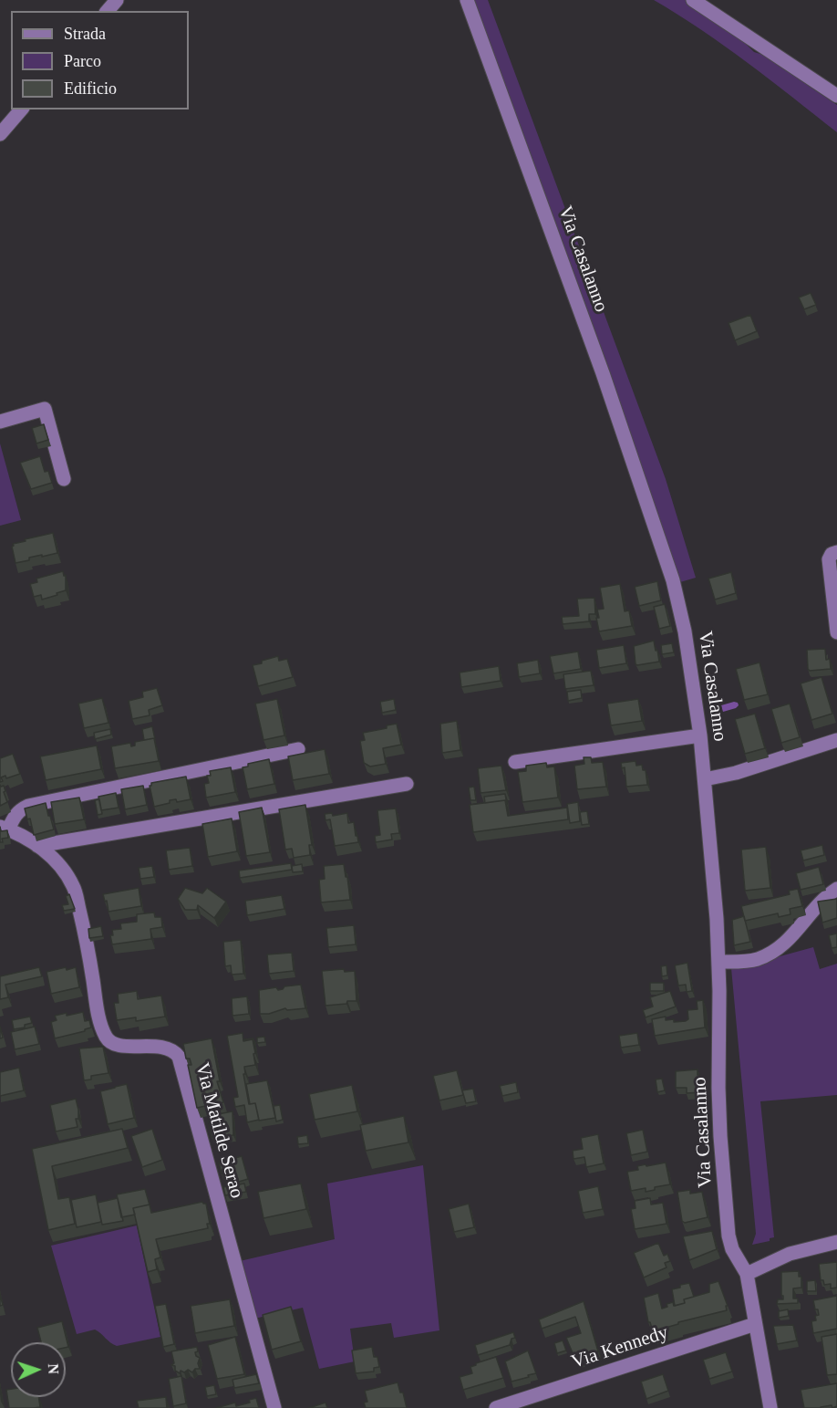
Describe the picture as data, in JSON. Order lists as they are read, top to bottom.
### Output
{
  "streets": {
    "street": ["Via Casalanno", "Via Matilde Serao", "Via Kennedy"]
  },
  "crossings": [
    ["Via Casalanno", "Via Kennedy"]
  ],
  "legend": ["Strada", "Parco", "Edificio"],
  "north": "right"
}
